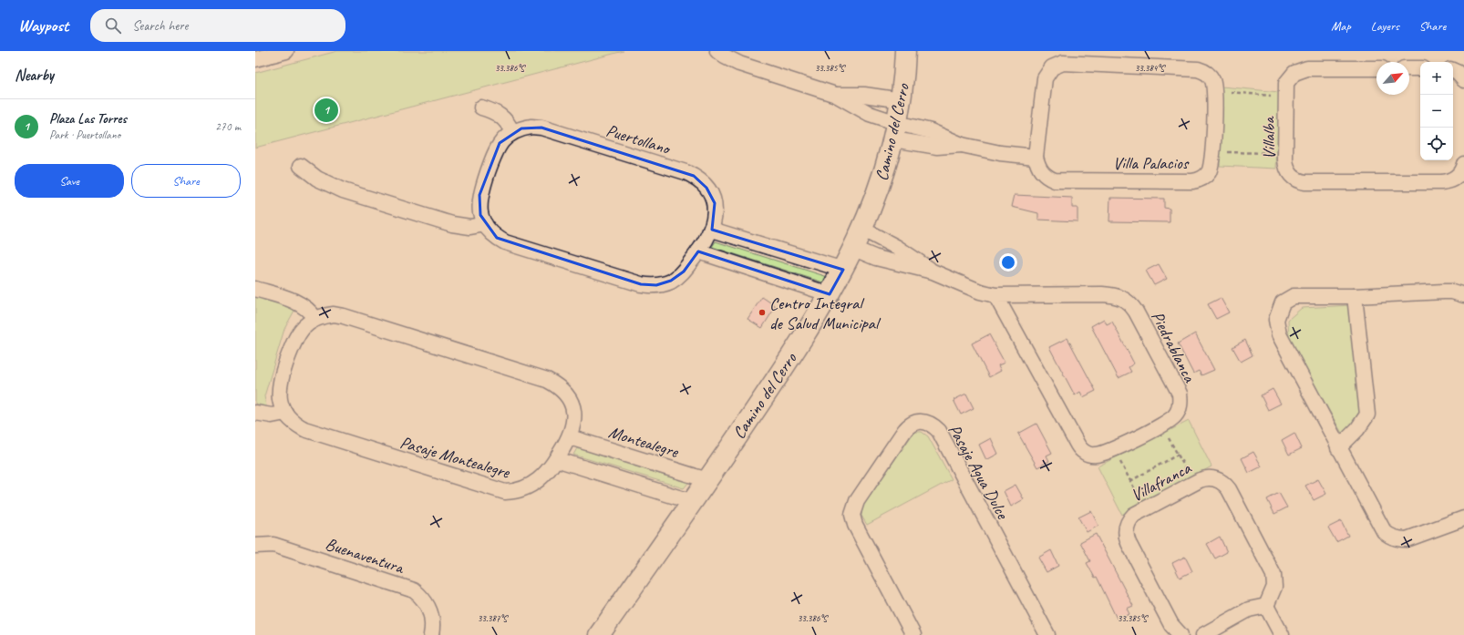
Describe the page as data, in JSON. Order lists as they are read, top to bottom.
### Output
{
  "streets": {
    "street": [
      "Camino del Cerro",
      "Puertollano",
      "Villalba",
      "Villa Palacios",
      "Piedrablanca",
      "Montealegre",
      "Pasaje Montealegre",
      "Pasaje Agua Dulce",
      "Villafranca",
      "Buenaventura"
    ]
  },
  "crossings": [
    ["Camino del Cerro", "Piedrablanca"],
    ["Camino del Cerro", "Montealegre"],
    ["Montealegre", "Pasaje Montealegre"]
  ],
  "places": ["Centro Integral de Salud Municipal"],
  "north": "top right",
  "page": {
    "header": "Waypost",
    "search": "Search here",
    "nav": ["Map", "Layers", "Share"],
    "heading": "Nearby",
    "map_buttons": ["+", "−"],
    "pins": "1",
    "list": [
      {
        "mark": "1",
        "name": "Plaza Las Torres",
        "note": "Park · Puertollano",
        "value": "270 m"
      }
    ],
    "buttons": ["Save", "Share"]
  },
  "coordinates": [
    "33.386°S",
    "33.385°S",
    "33.384°S",
    "33.387°S"
  ]
}
